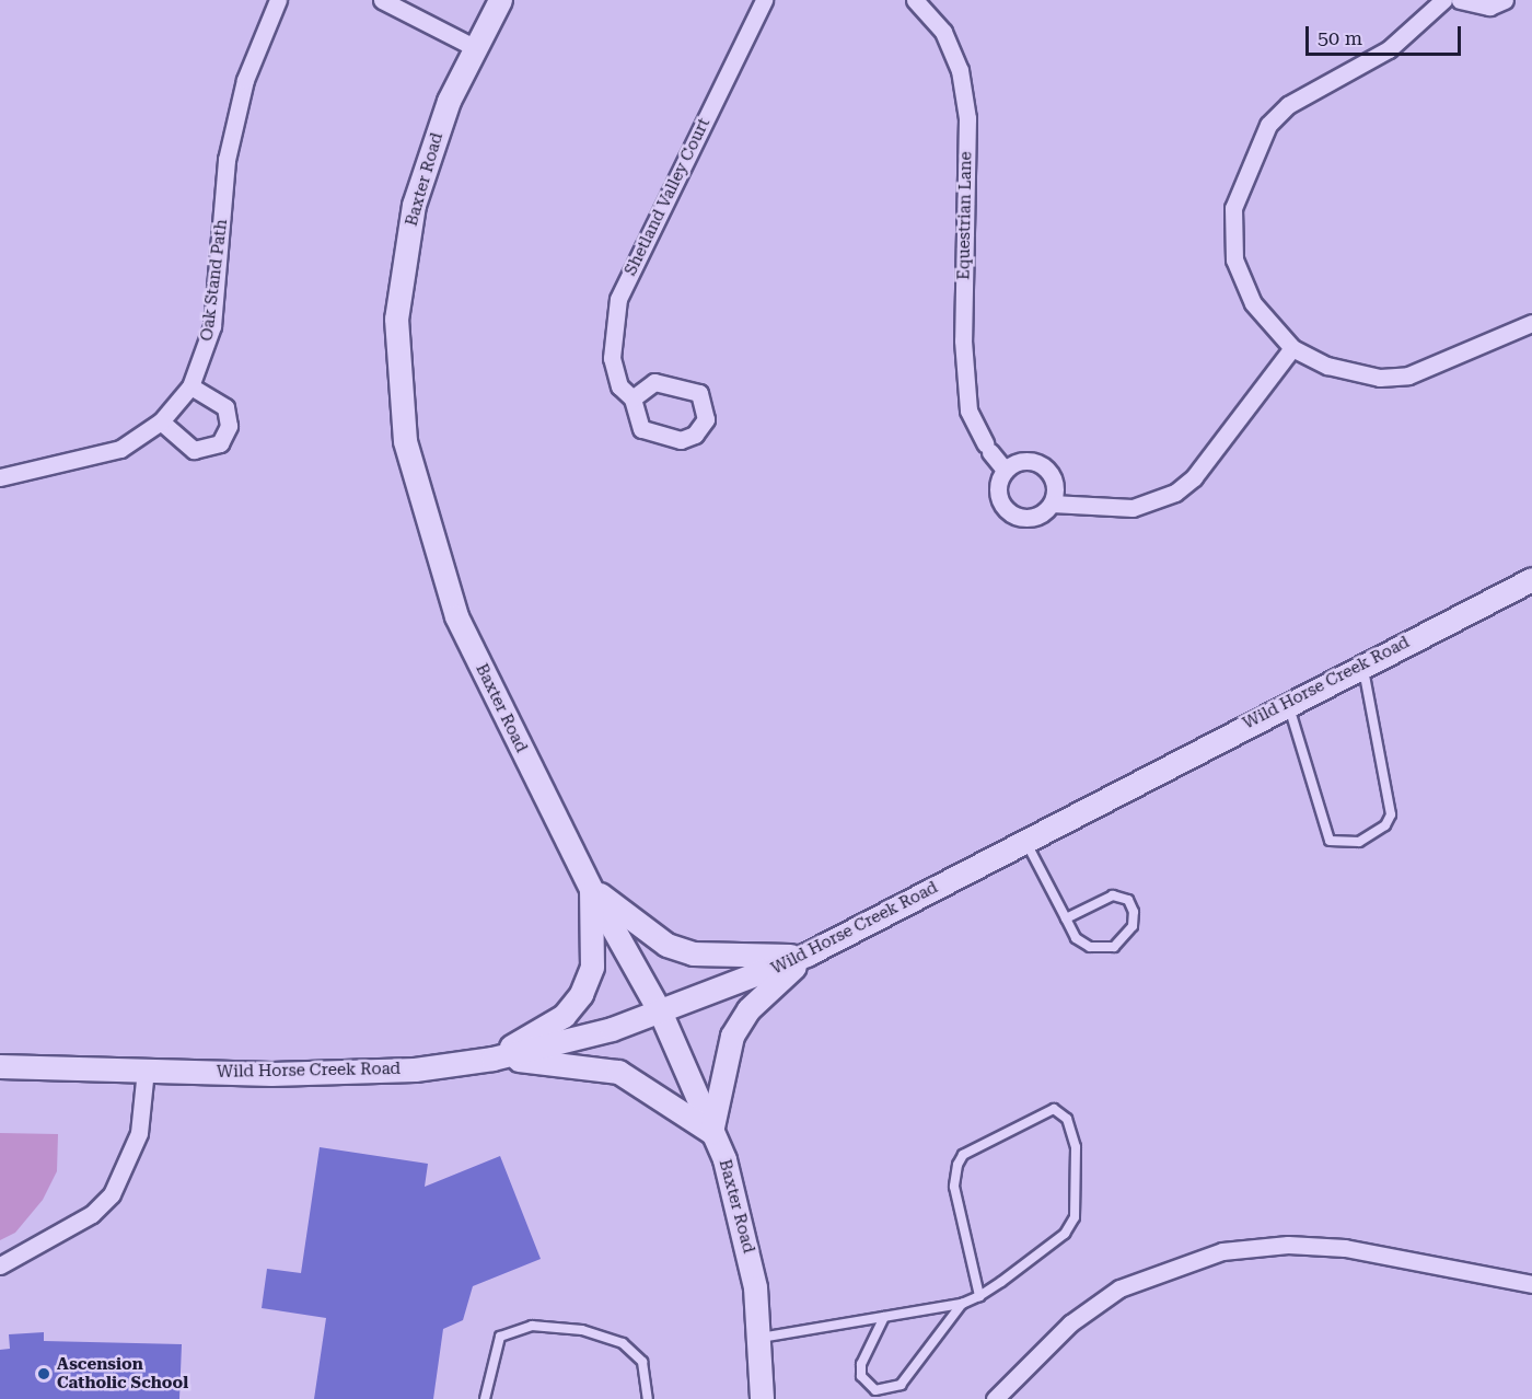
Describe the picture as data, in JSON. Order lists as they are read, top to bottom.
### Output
{
  "streets": {
    "main road": ["Baxter Road", "Wild Horse Creek Road"],
    "street": ["Shetland Valley Court", "Equestrian Lane", "Oak Stand Path"]
  },
  "crossings": [
    ["Baxter Road", "Wild Horse Creek Road"]
  ],
  "places": ["Ascension Catholic School"],
  "scale_bar": "50 m"
}
